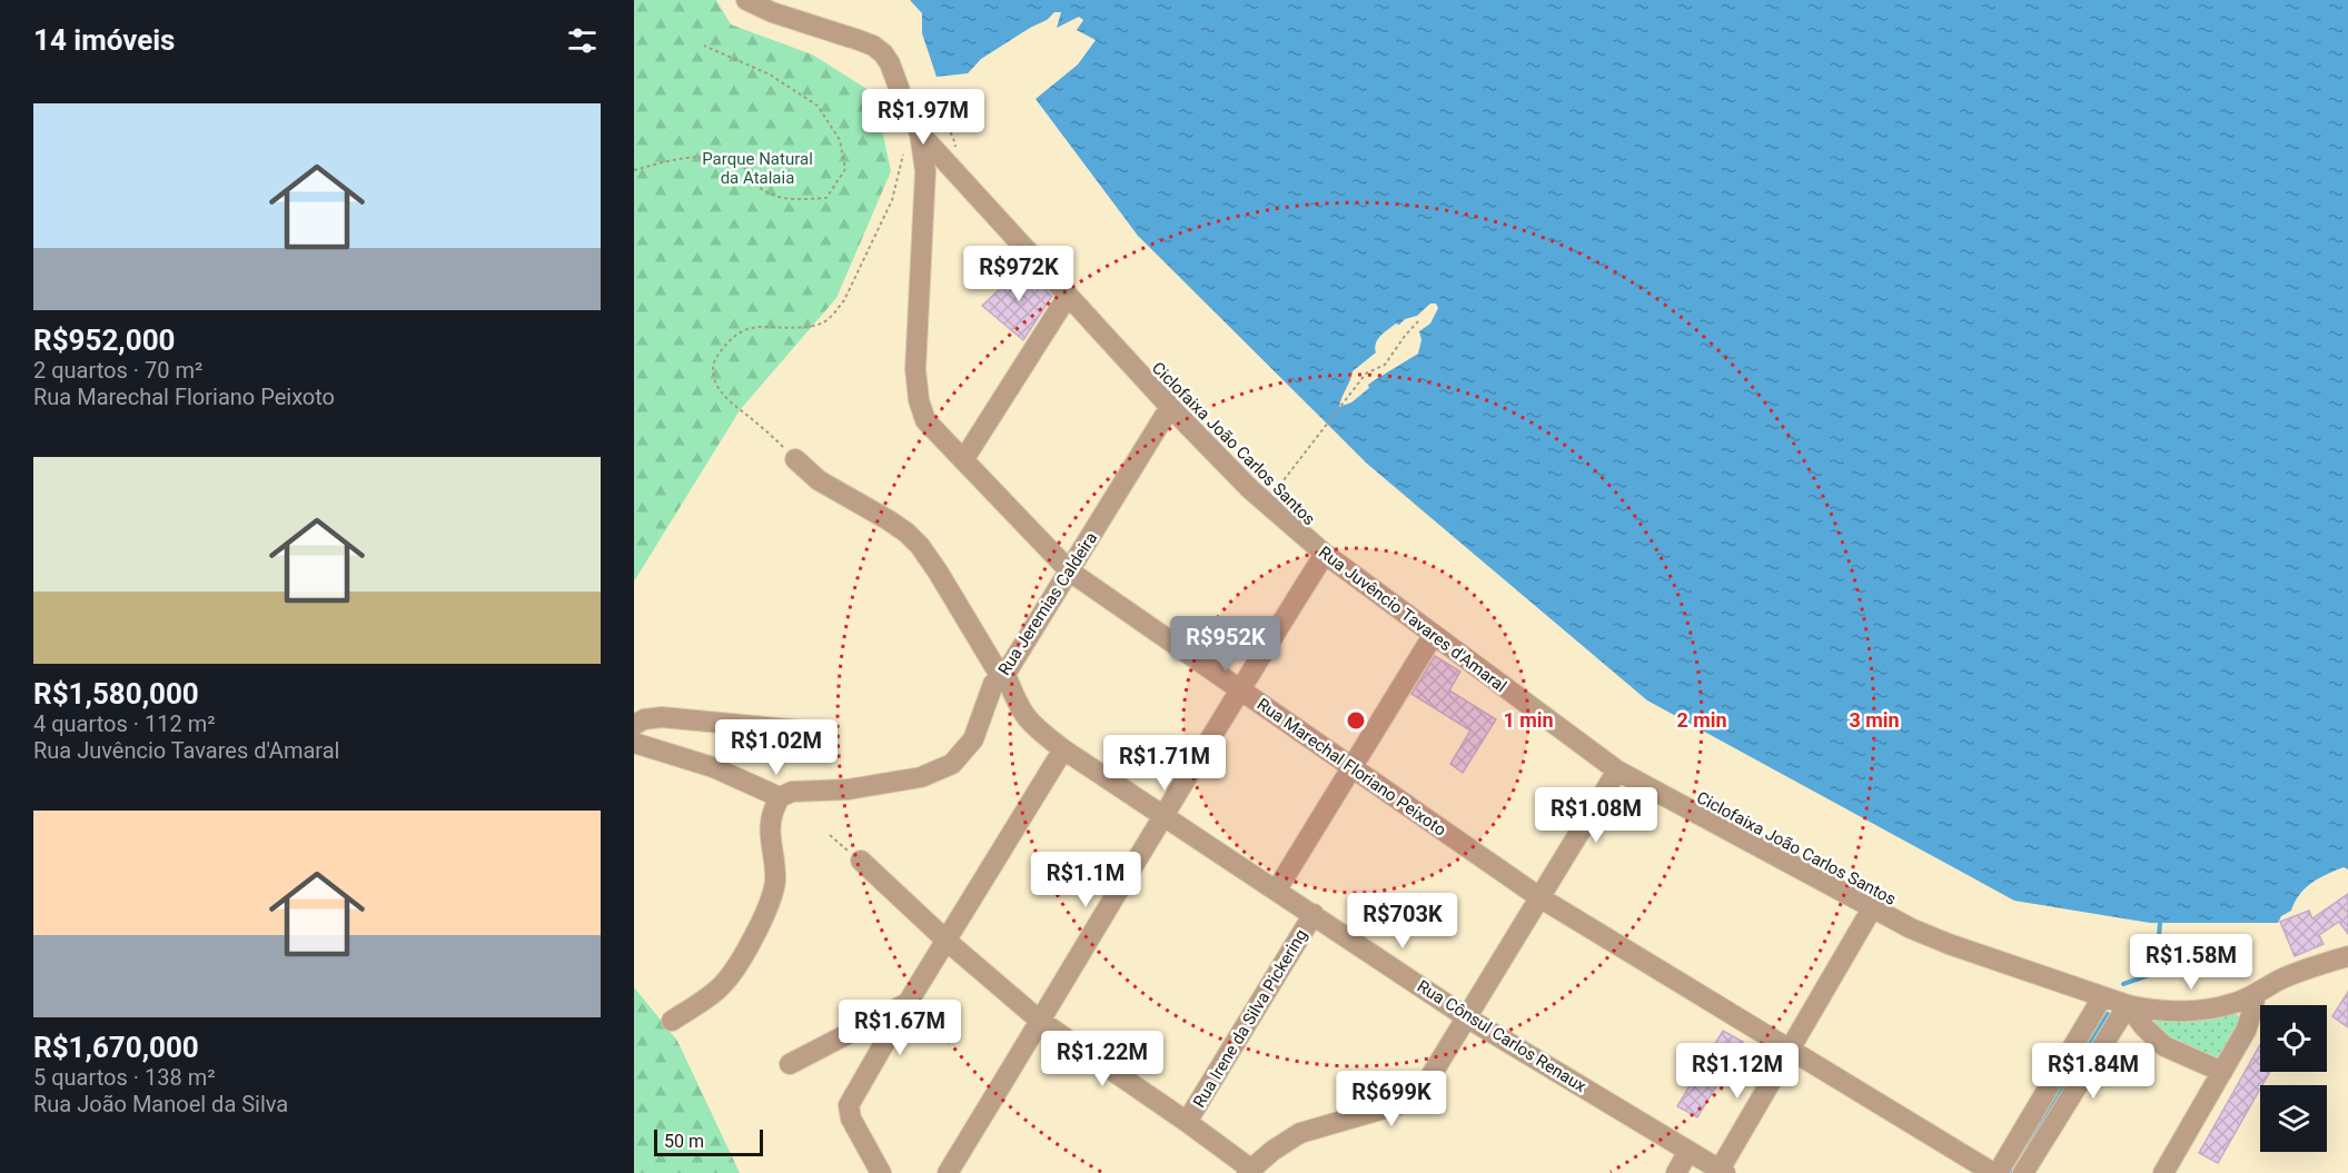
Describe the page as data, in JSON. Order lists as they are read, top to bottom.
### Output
{
  "streets": {
    "street": [
      "Rua Jeremias Caldeira",
      "Rua Juvêncio Tavares d'Amaral",
      "Rua Marechal Floriano Peixoto",
      "Rua Irene da Silva Pickering",
      "Rua Cônsul Carlos Renaux"
    ]
  },
  "crossings": [
    ["Rua Jeremias Caldeira", "Rua Juvêncio Tavares d'Amaral"],
    ["Rua Jeremias Caldeira", "Rua Marechal Floriano Peixoto"],
    ["Rua Jeremias Caldeira", "Rua Cônsul Carlos Renaux"],
    ["Rua Juvêncio Tavares d'Amaral", "Rua Marechal Floriano Peixoto"],
    ["Rua Irene da Silva Pickering", "Rua Cônsul Carlos Renaux"]
  ],
  "parks": ["Parque Natural da Atalaia"],
  "scale_bar": "50 m",
  "page": {
    "heading": "14 imóveis",
    "list": [
      {
        "name": "R$952,000",
        "note": "2 quartos · 70 m² · Rua Marechal Floriano Peixoto"
      },
      {
        "name": "R$1,580,000",
        "note": "4 quartos · 112 m² · Rua Juvêncio Tavares d'Amaral"
      },
      {
        "name": "R$1,670,000",
        "note": "5 quartos · 138 m² · Rua João Manoel da Silva"
      }
    ],
    "price": [
      "R$1.97M",
      "R$972K",
      "R$952K",
      "R$1.02M",
      "R$1.71M",
      "R$1.08M",
      "R$1.1M",
      "R$703K",
      "R$1.58M",
      "R$1.67M",
      "R$1.22M",
      "R$1.12M",
      "R$1.84M",
      "R$699K"
    ],
    "scale": "50 m"
  },
  "rings": ["1 min", "2 min", "3 min"]
}
